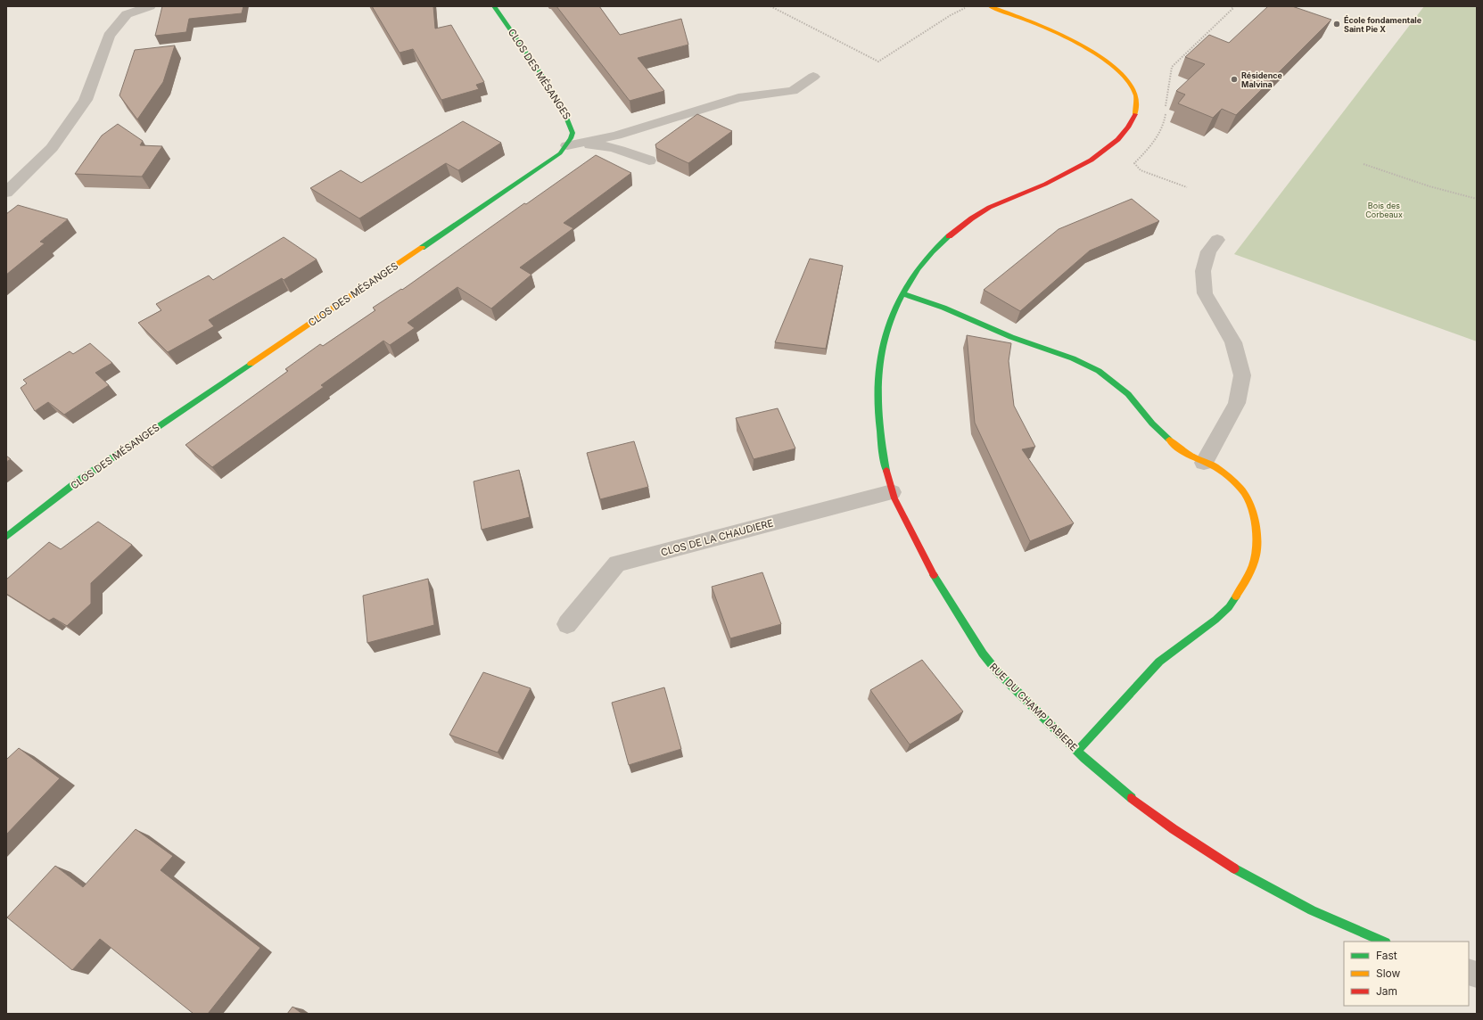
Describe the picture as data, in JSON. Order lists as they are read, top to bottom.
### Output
{
  "streets": {
    "street": ["CLOS DES MÉSANGES", "CLOS DE LA CHAUDIERE", "RUE DU CHAMP DABIERE"]
  },
  "crossings": [
    ["CLOS DE LA CHAUDIERE", "RUE DU CHAMP DABIERE"]
  ],
  "parks": ["Bois des Corbeaux"],
  "places": ["École fondamentale Saint Pie X", "Résidence Malvina"],
  "legend": ["Fast", "Slow", "Jam"]
}
